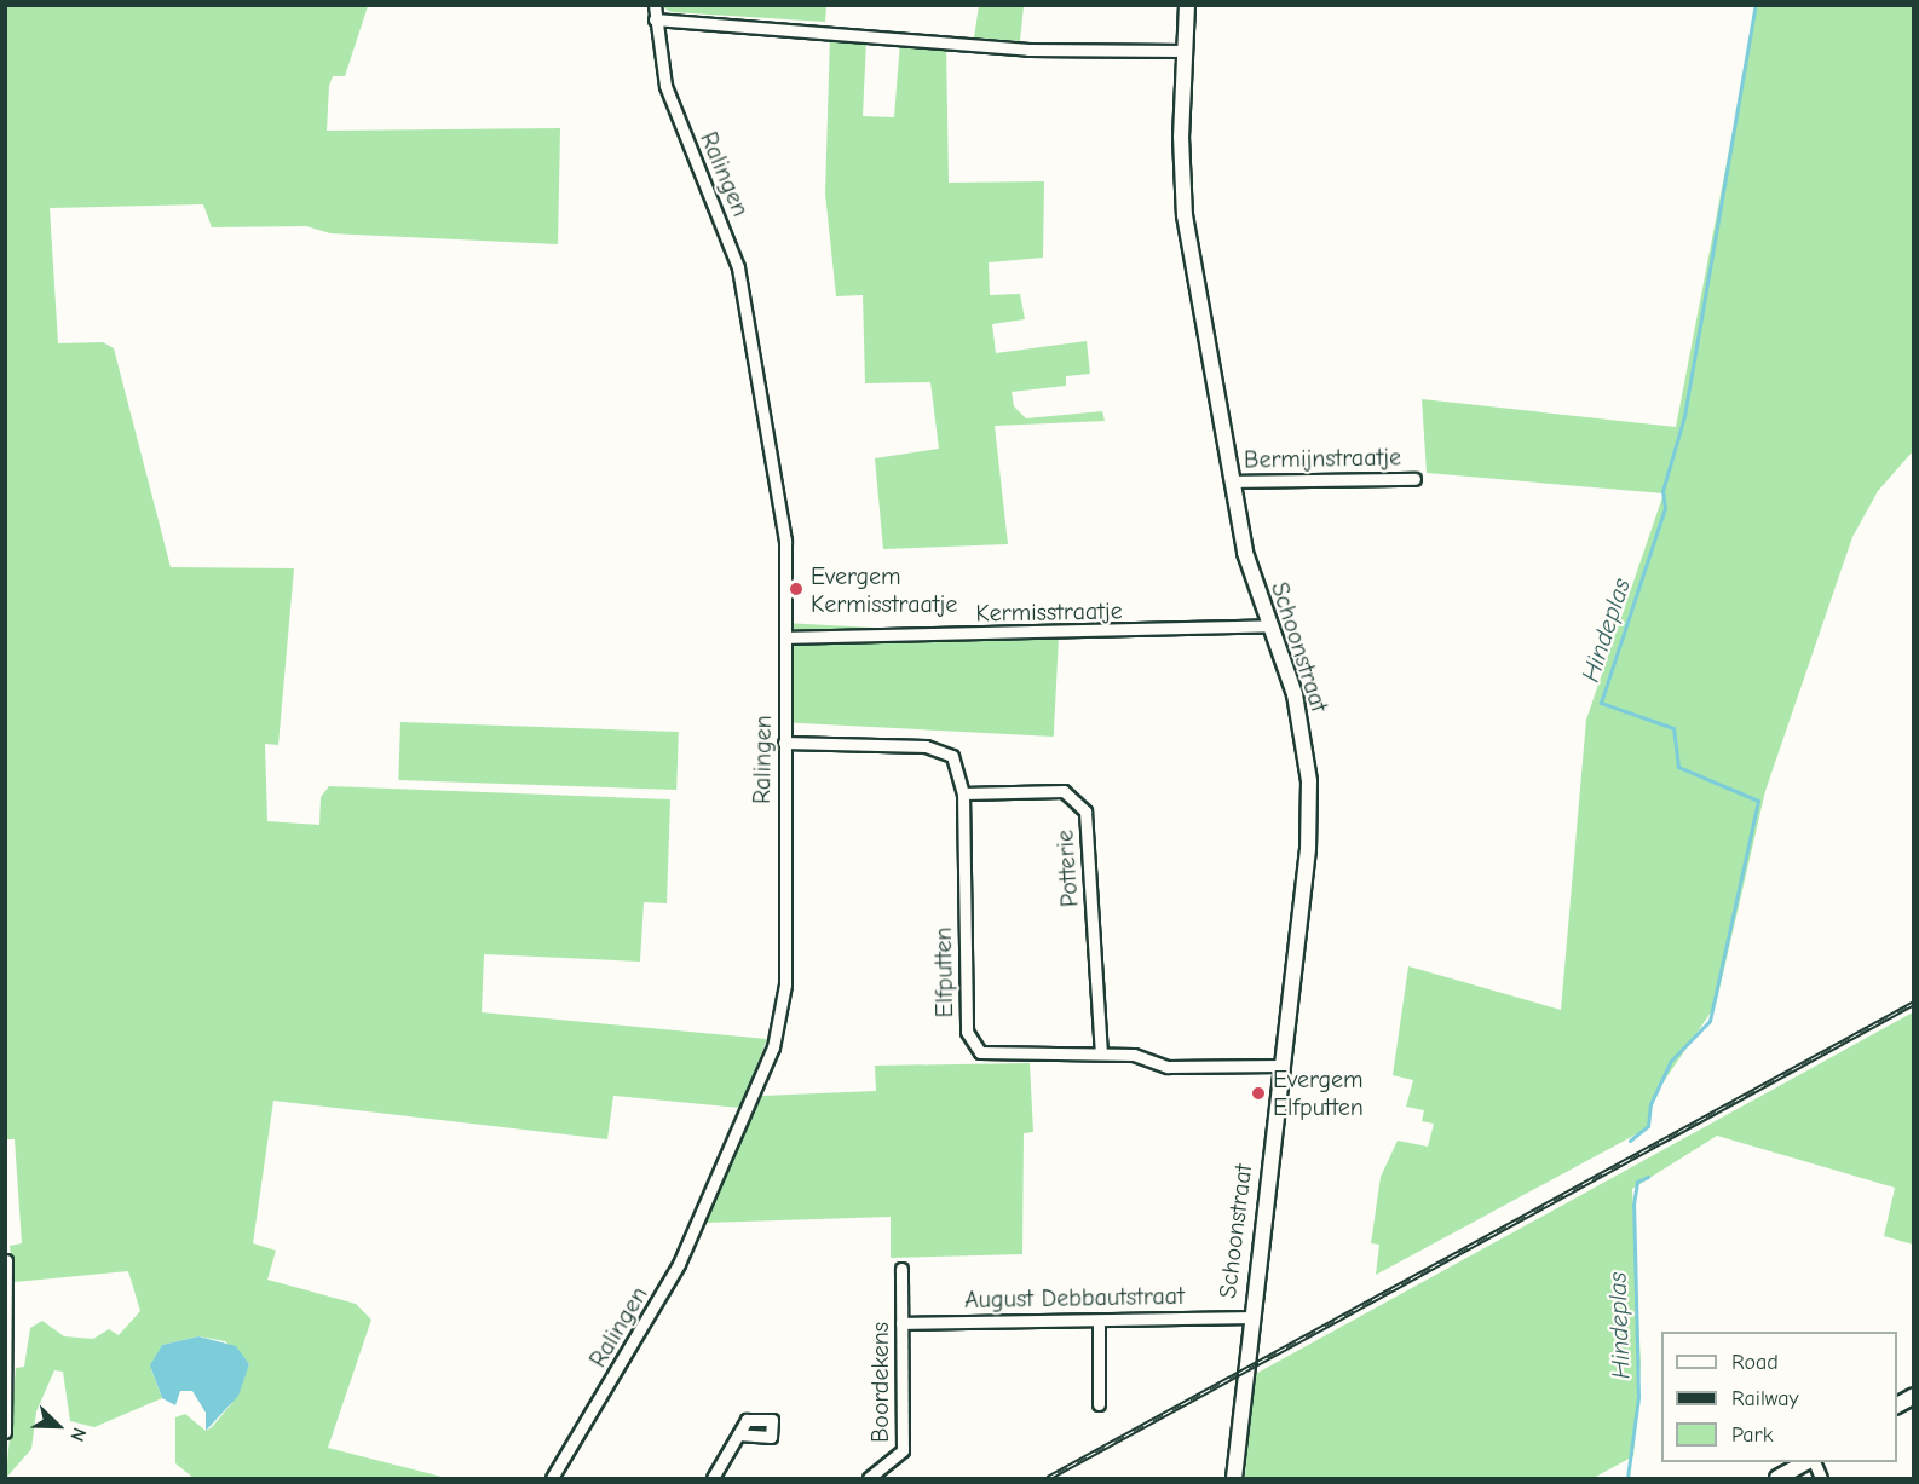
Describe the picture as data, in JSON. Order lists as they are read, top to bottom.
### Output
{
  "streets": {
    "street": [
      "Ralingen",
      "Bermijnstraatje",
      "Kermisstraatje",
      "Schoonstraat",
      "Potterie",
      "Elfputten",
      "August Debbautstraat",
      "Boordekens"
    ]
  },
  "crossings": [
    ["Ralingen", "Kermisstraatje"],
    ["Ralingen", "Elfputten"],
    ["Bermijnstraatje", "Schoonstraat"],
    ["Kermisstraatje", "Schoonstraat"],
    ["Schoonstraat", "Elfputten"],
    ["Schoonstraat", "August Debbautstraat"],
    ["Potterie", "Elfputten"],
    ["August Debbautstraat", "Boordekens"]
  ],
  "water": ["Hindeplas"],
  "places": ["Evergem Kermisstraatje", "Evergem Elfputten"],
  "legend": ["Road", "Railway", "Park"],
  "north": "bottom right"
}
